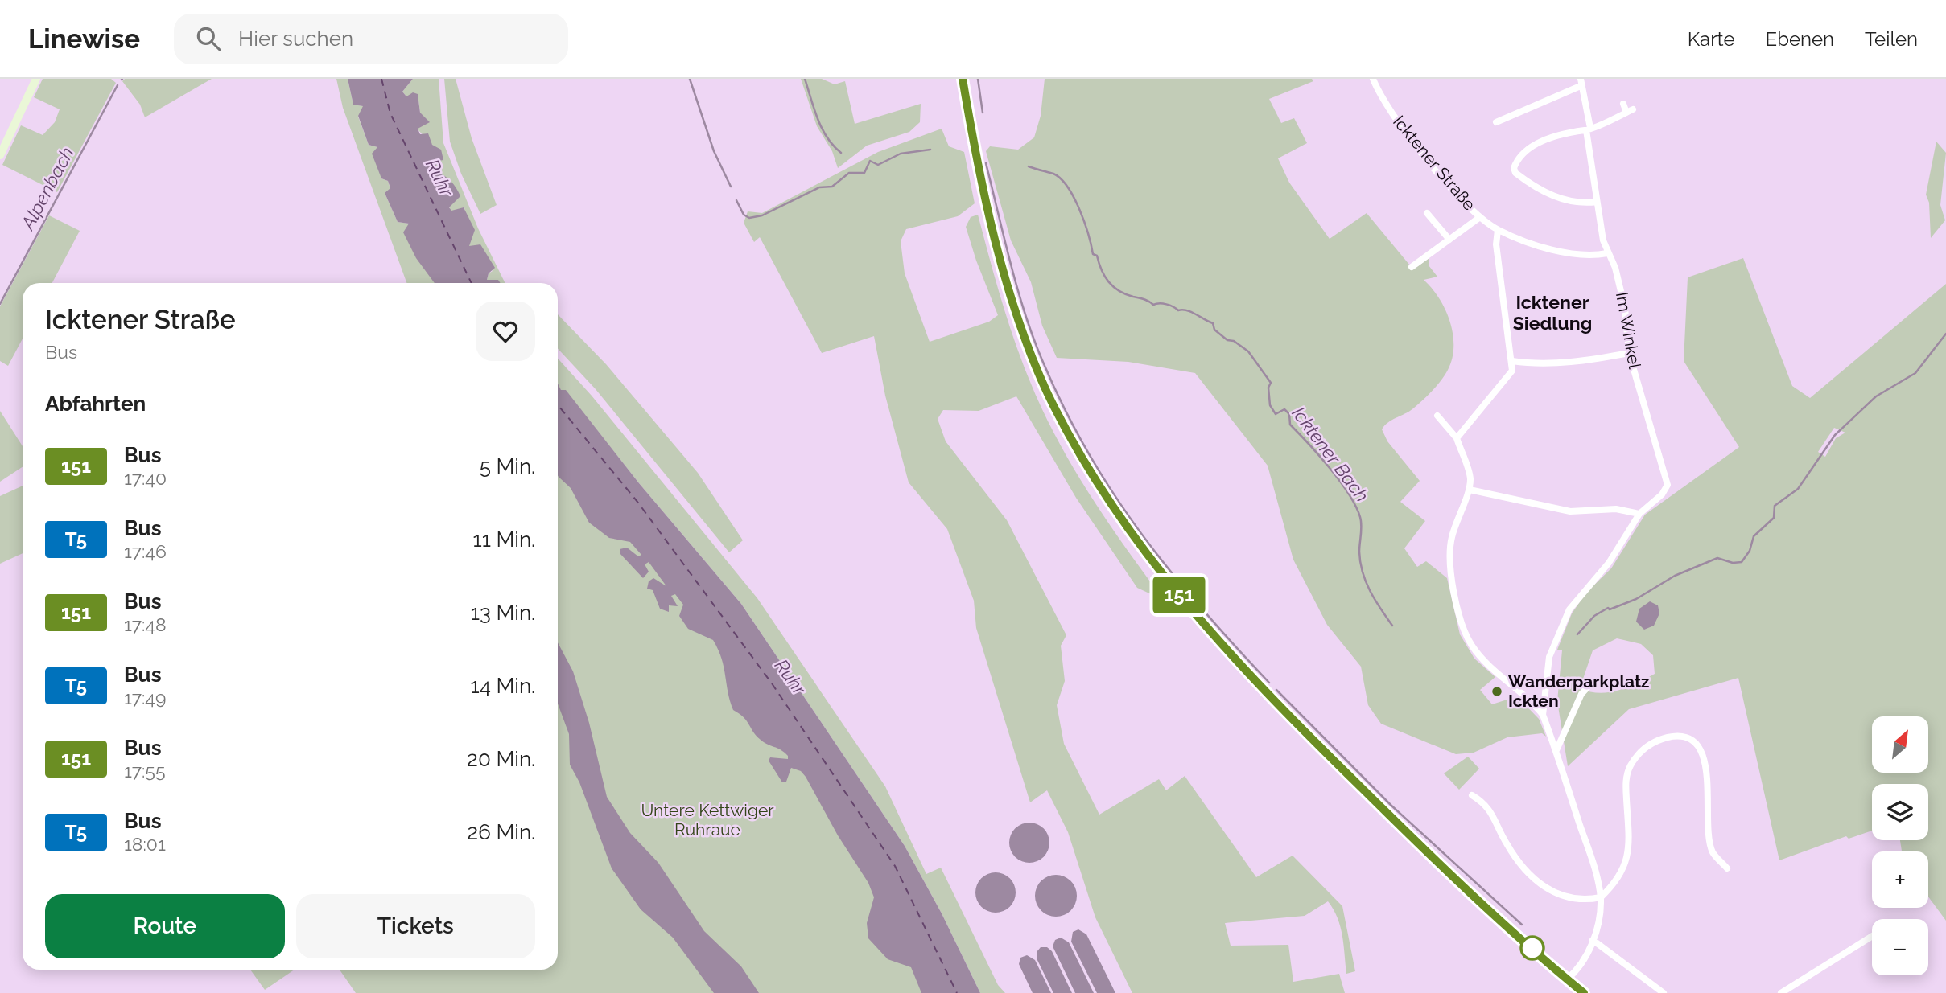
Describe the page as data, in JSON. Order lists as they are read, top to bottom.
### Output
{
  "streets": {
    "street": ["Icktener Straße", "Im Winkel"]
  },
  "crossings": [
    ["Icktener Straße", "Im Winkel"]
  ],
  "districts": ["Icktener Siedlung"],
  "water": ["Ruhr", "Alpenbach", "Icktener Bach"],
  "parks": ["Untere Kettwiger Ruhraue"],
  "places": ["Wanderparkplatz Ickten"],
  "lines": ["bus line 151"],
  "north": "top right",
  "page": {
    "header": "Linewise",
    "search": "Hier suchen",
    "nav": ["Karte", "Ebenen", "Teilen"],
    "on_map": "151",
    "heading": [
      ["Icktener Straße", "Bus"],
      "Abfahrten"
    ],
    "list": [
      {
        "mark": "151",
        "name": "Bus",
        "note": "17:40",
        "value": "5 Min."
      },
      {
        "mark": "T5",
        "name": "Bus",
        "note": "17:46",
        "value": "11 Min."
      },
      {
        "mark": "151",
        "name": "Bus",
        "note": "17:48",
        "value": "13 Min."
      },
      {
        "mark": "T5",
        "name": "Bus",
        "note": "17:49",
        "value": "14 Min."
      },
      {
        "mark": "151",
        "name": "Bus",
        "note": "17:55",
        "value": "20 Min."
      },
      {
        "mark": "T5",
        "name": "Bus",
        "note": "18:01",
        "value": "26 Min."
      }
    ],
    "map_buttons": ["+", "−"],
    "buttons": ["Route", "Tickets"]
  }
}
